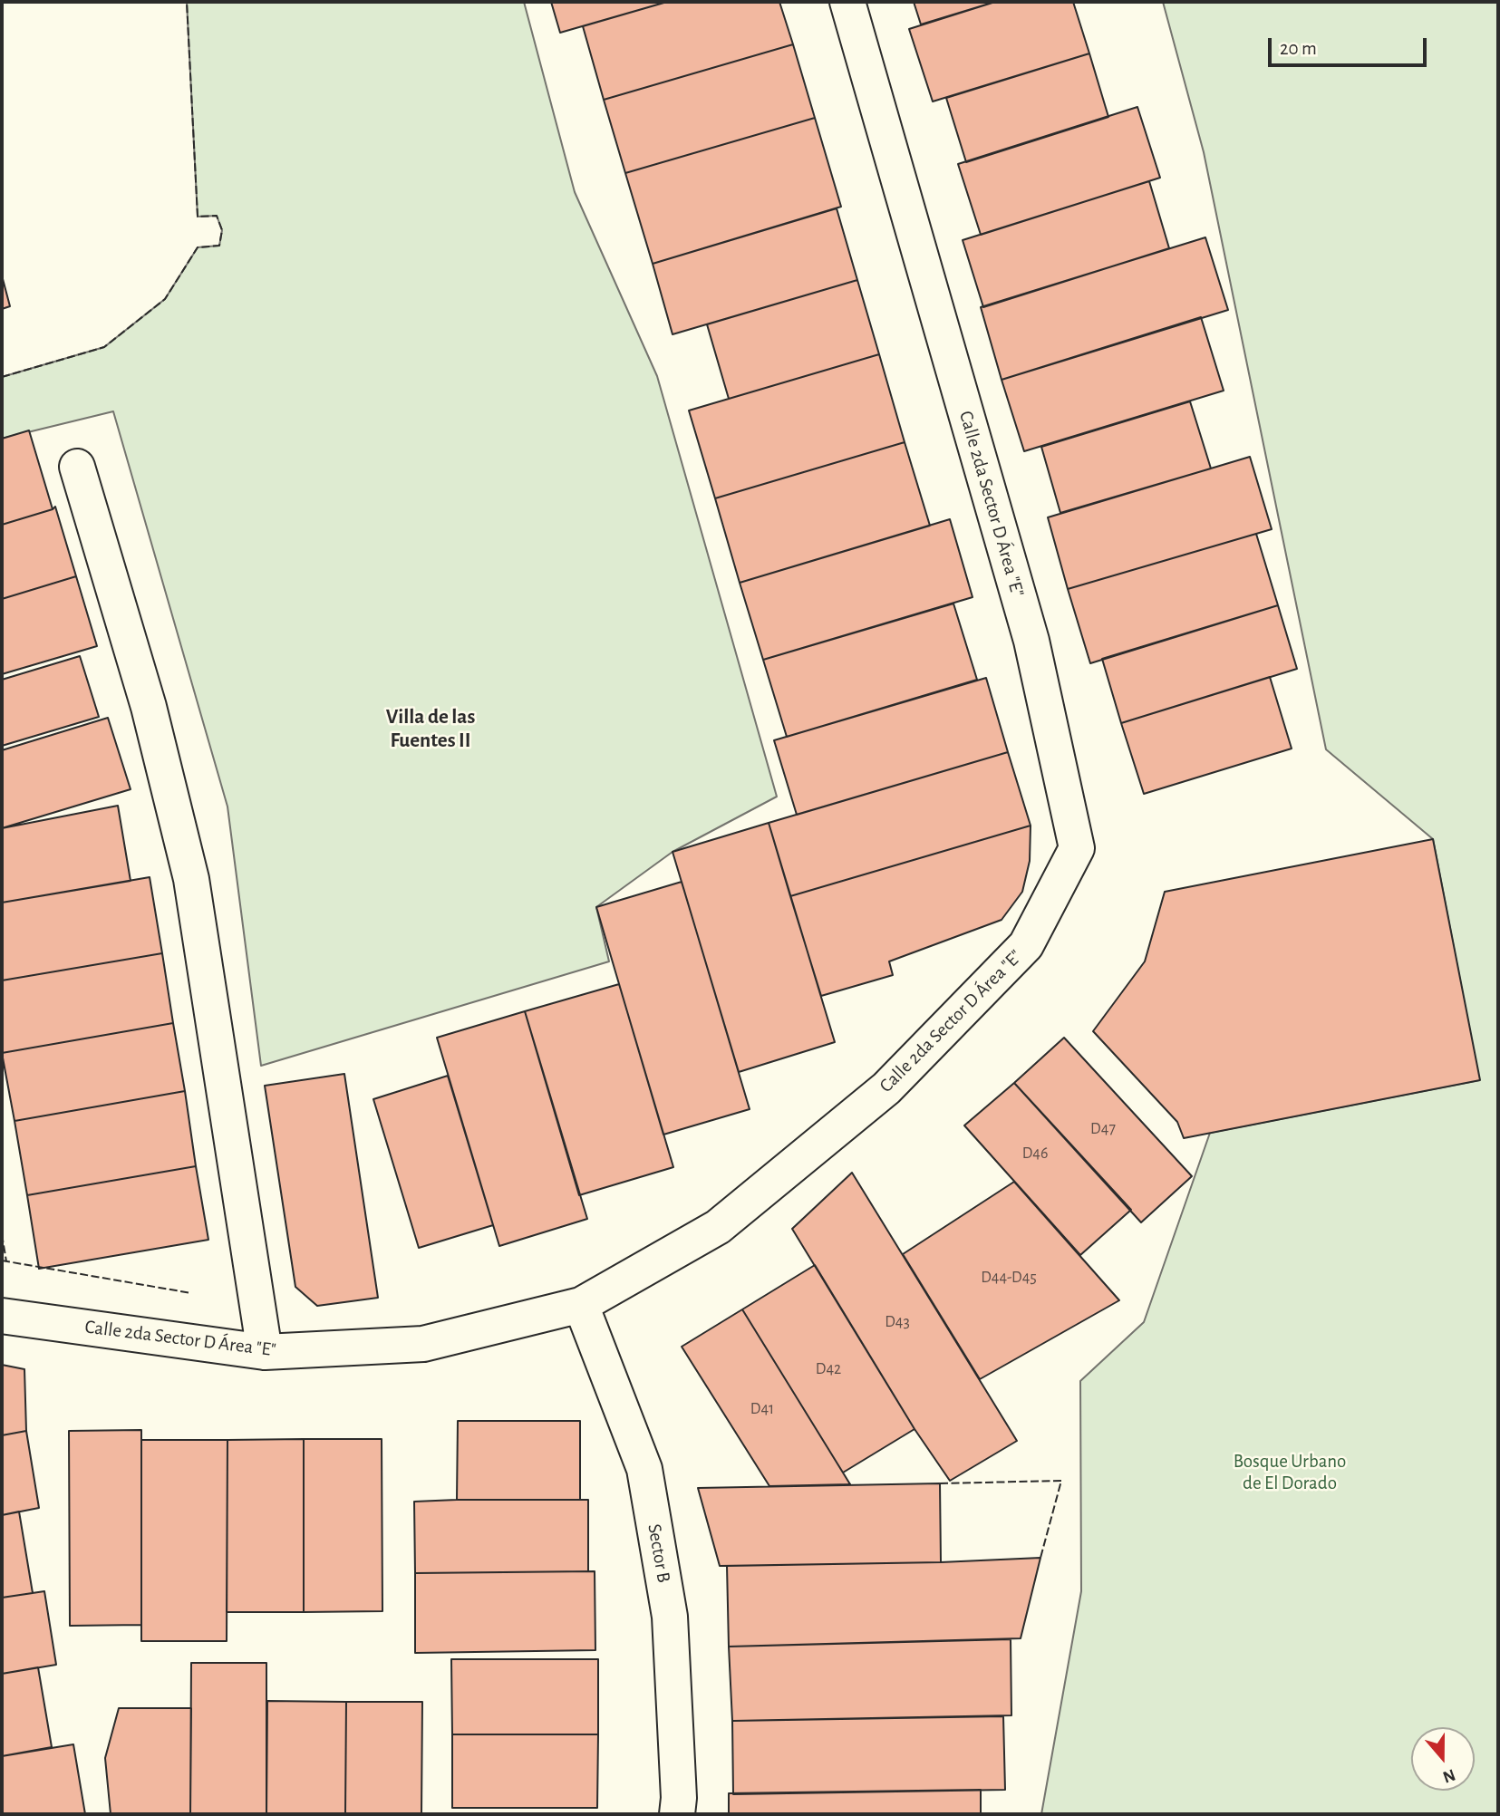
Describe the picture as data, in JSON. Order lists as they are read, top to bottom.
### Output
{
  "streets": {
    "street": ["Calle 2da Sector D Área \"E\"", "Sector B"]
  },
  "crossings": [
    ["Calle 2da Sector D Área \"E\"", "Sector B"]
  ],
  "districts": ["Villa de las Fuentes II"],
  "parks": ["Bosque Urbano de El Dorado"],
  "house_numbers": [
    "D47",
    "D46",
    "D44-D45",
    "D43",
    "D42",
    "D41"
  ],
  "scale_bar": "20 m",
  "north": "bottom"
}
